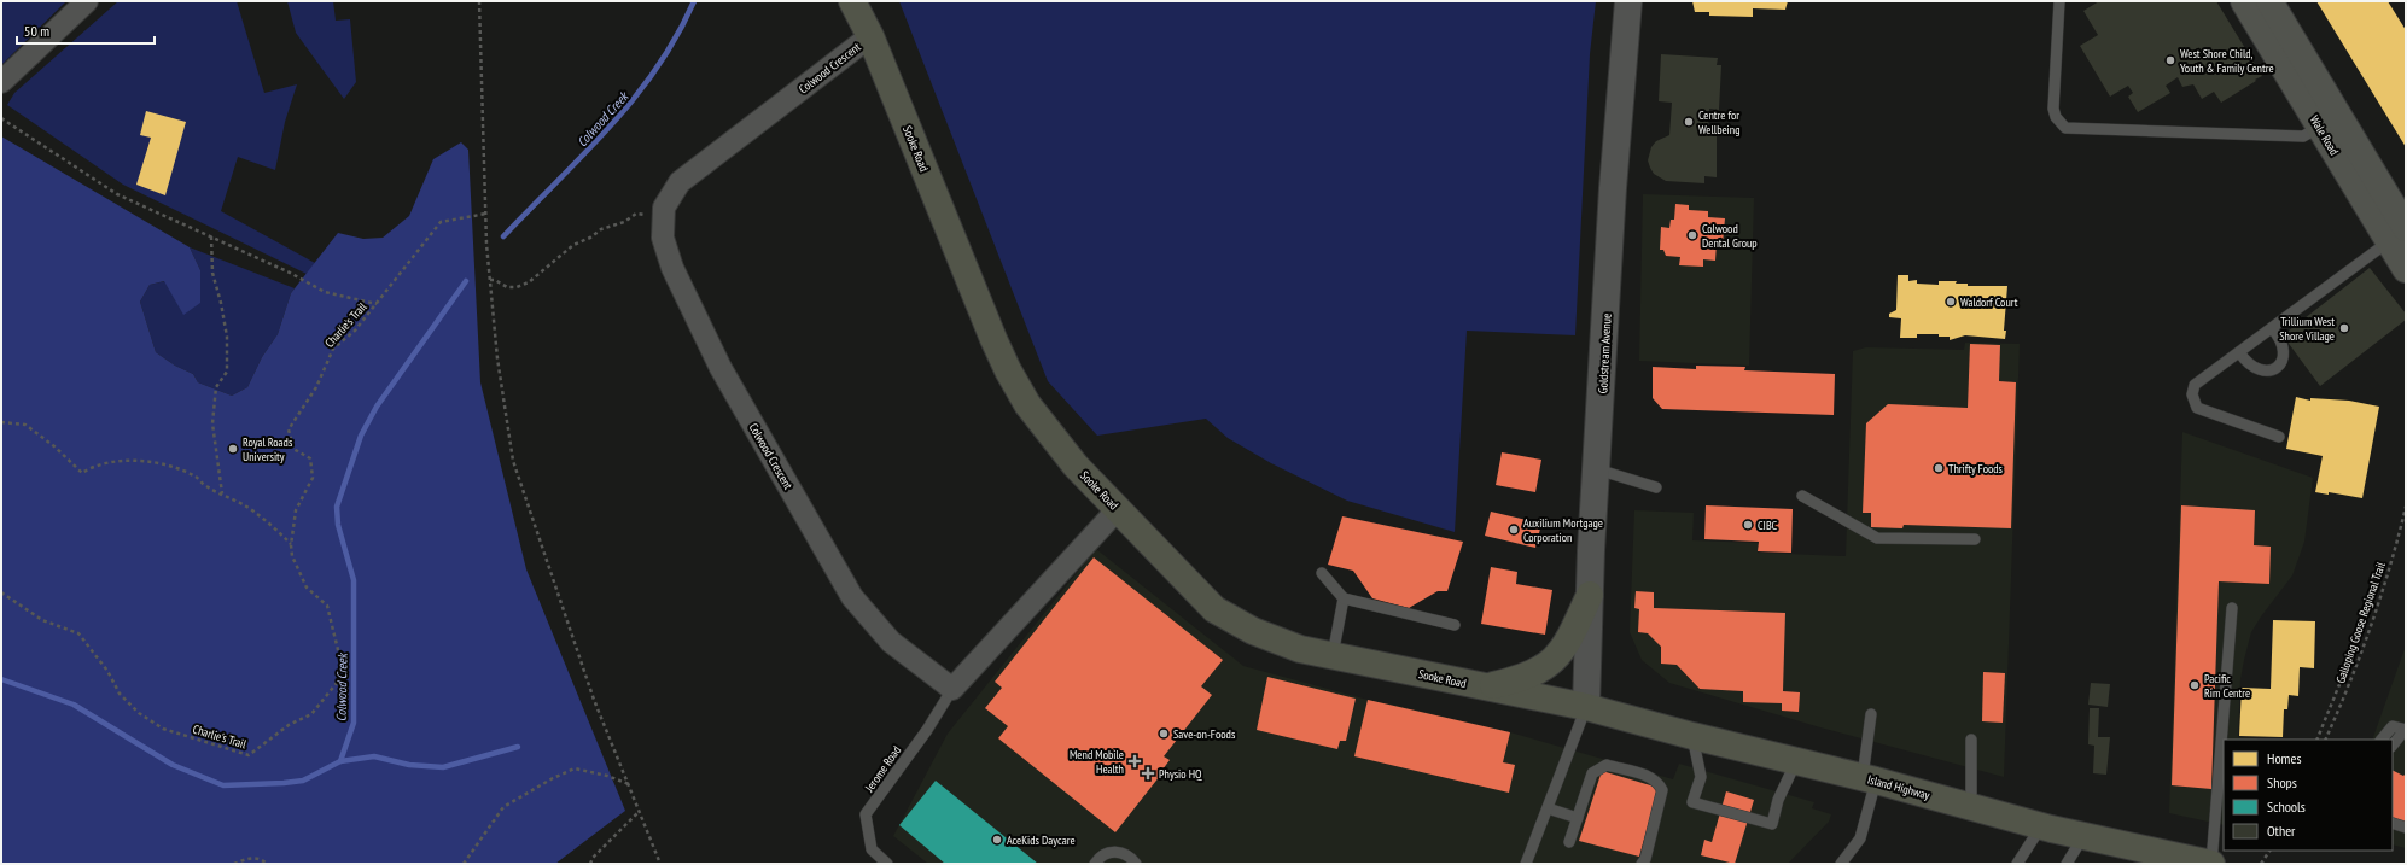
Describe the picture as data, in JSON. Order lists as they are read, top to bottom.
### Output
{
  "streets": {
    "main road": ["Wale Road", "Sooke Road", "Island Highway"],
    "street": ["Colwood Crescent", "Goldstream Avenue"],
    "lane": ["Jerome Road"],
    "path": ["Charlie's Trail", "Galloping Goose Regional Trail"]
  },
  "crossings": [
    ["Colwood Crescent", "Sooke Road"],
    ["Colwood Crescent", "Jerome Road"],
    ["Sooke Road", "Goldstream Avenue"],
    ["Sooke Road", "Island Highway"],
    ["Goldstream Avenue", "Island Highway"]
  ],
  "water": ["Colwood Creek"],
  "places": {
    "other": [
      "West Shore Child, Youth & Family Centre",
      "Centre for Wellbeing",
      "Colwood Dental Group",
      "Waldorf Court",
      "Trillium West Shore Village",
      "Royal Roads University",
      "Thrifty Foods",
      "CIBC",
      "Auxilium Mortgage Corporation",
      "Pacific Rim Centre",
      "Save-on-Foods",
      "AceKids Daycare"
    ],
    "health": ["Mend Mobile Health", "Physio HQ"]
  },
  "legend": [
    "Homes",
    "Shops",
    "Schools",
    "Other"
  ],
  "scale_bar": "50 m"
}
